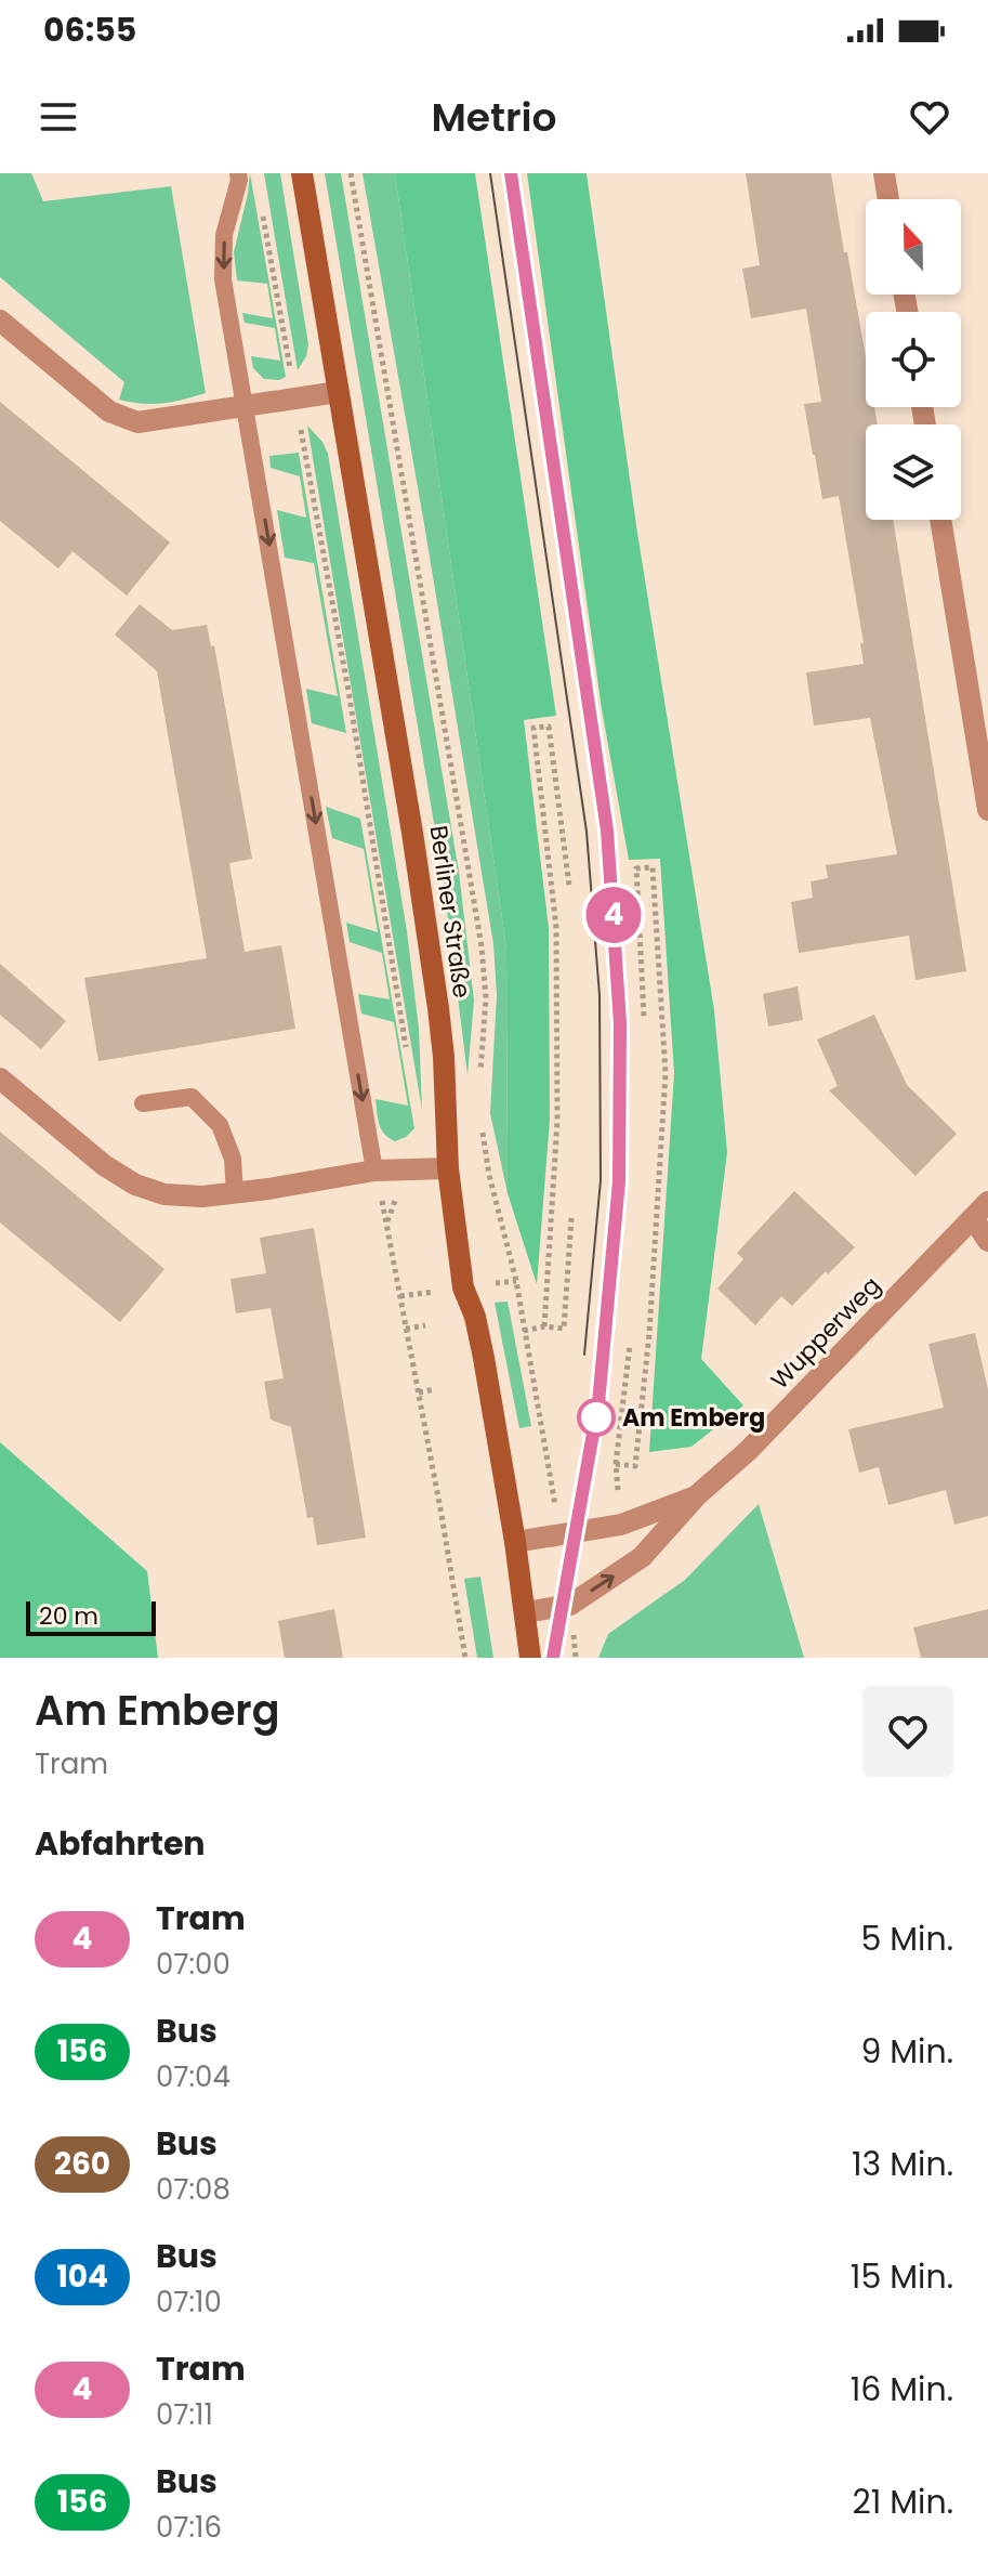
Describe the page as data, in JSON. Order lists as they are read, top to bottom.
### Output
{
  "streets": {
    "main road": ["Berliner Straße"],
    "street": ["Wupperweg"]
  },
  "crossings": [
    ["Berliner Straße", "Wupperweg"]
  ],
  "places": ["Am Emberg"],
  "lines": ["tram line 4"],
  "scale_bar": "20 m",
  "north": "top",
  "page": {
    "status": "06:55",
    "header": "Metrio",
    "on_map": "4",
    "scale": "20 m",
    "heading": [
      ["Am Emberg", "Tram"],
      "Abfahrten"
    ],
    "list": [
      {
        "mark": "4",
        "name": "Tram",
        "note": "07:00",
        "value": "5 Min."
      },
      {
        "mark": "156",
        "name": "Bus",
        "note": "07:04",
        "value": "9 Min."
      },
      {
        "mark": "260",
        "name": "Bus",
        "note": "07:08",
        "value": "13 Min."
      },
      {
        "mark": "104",
        "name": "Bus",
        "note": "07:10",
        "value": "15 Min."
      },
      {
        "mark": "4",
        "name": "Tram",
        "note": "07:11",
        "value": "16 Min."
      },
      {
        "mark": "156",
        "name": "Bus",
        "note": "07:16",
        "value": "21 Min."
      }
    ]
  }
}
